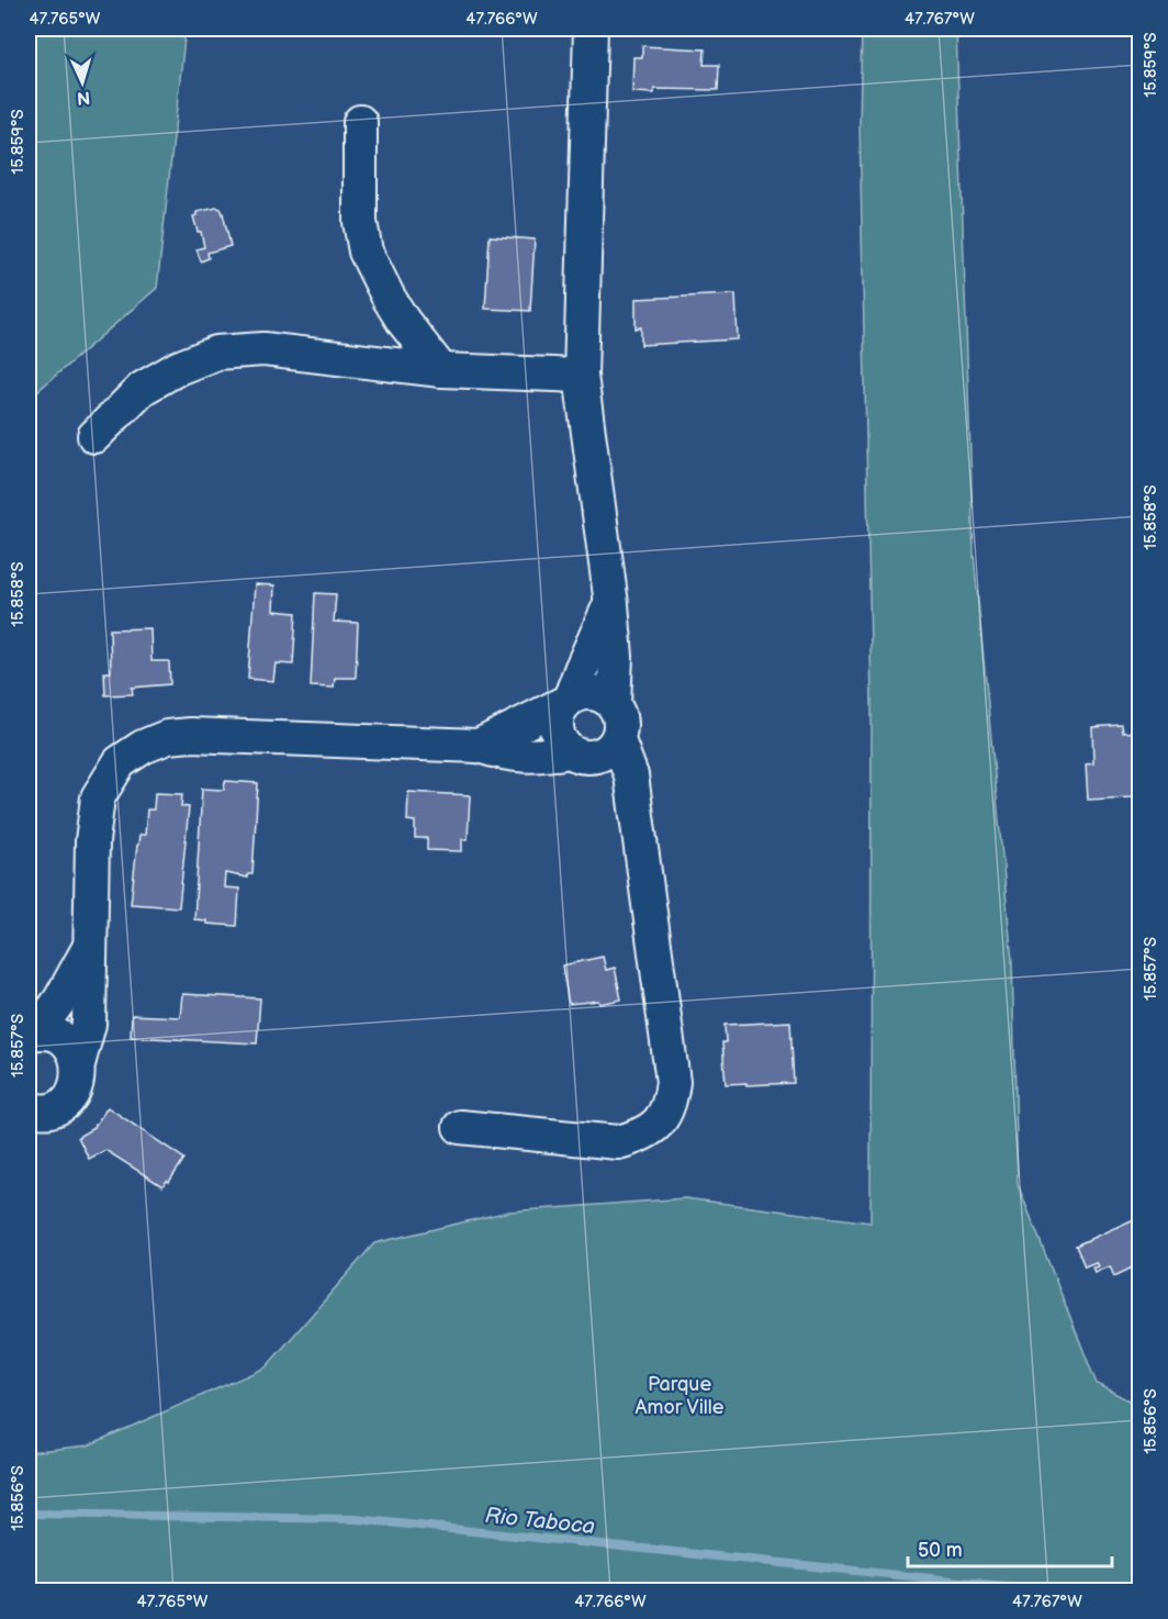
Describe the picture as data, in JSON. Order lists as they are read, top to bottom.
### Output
{
  "water": ["Rio Taboca"],
  "parks": ["Parque Amor Ville"],
  "scale_bar": "50 m",
  "north": "bottom",
  "coordinates": [
    "47.765°W",
    "47.766°W",
    "47.767°W",
    "15.859°S",
    "15.858°S",
    "15.857°S",
    "15.856°S"
  ]
}
